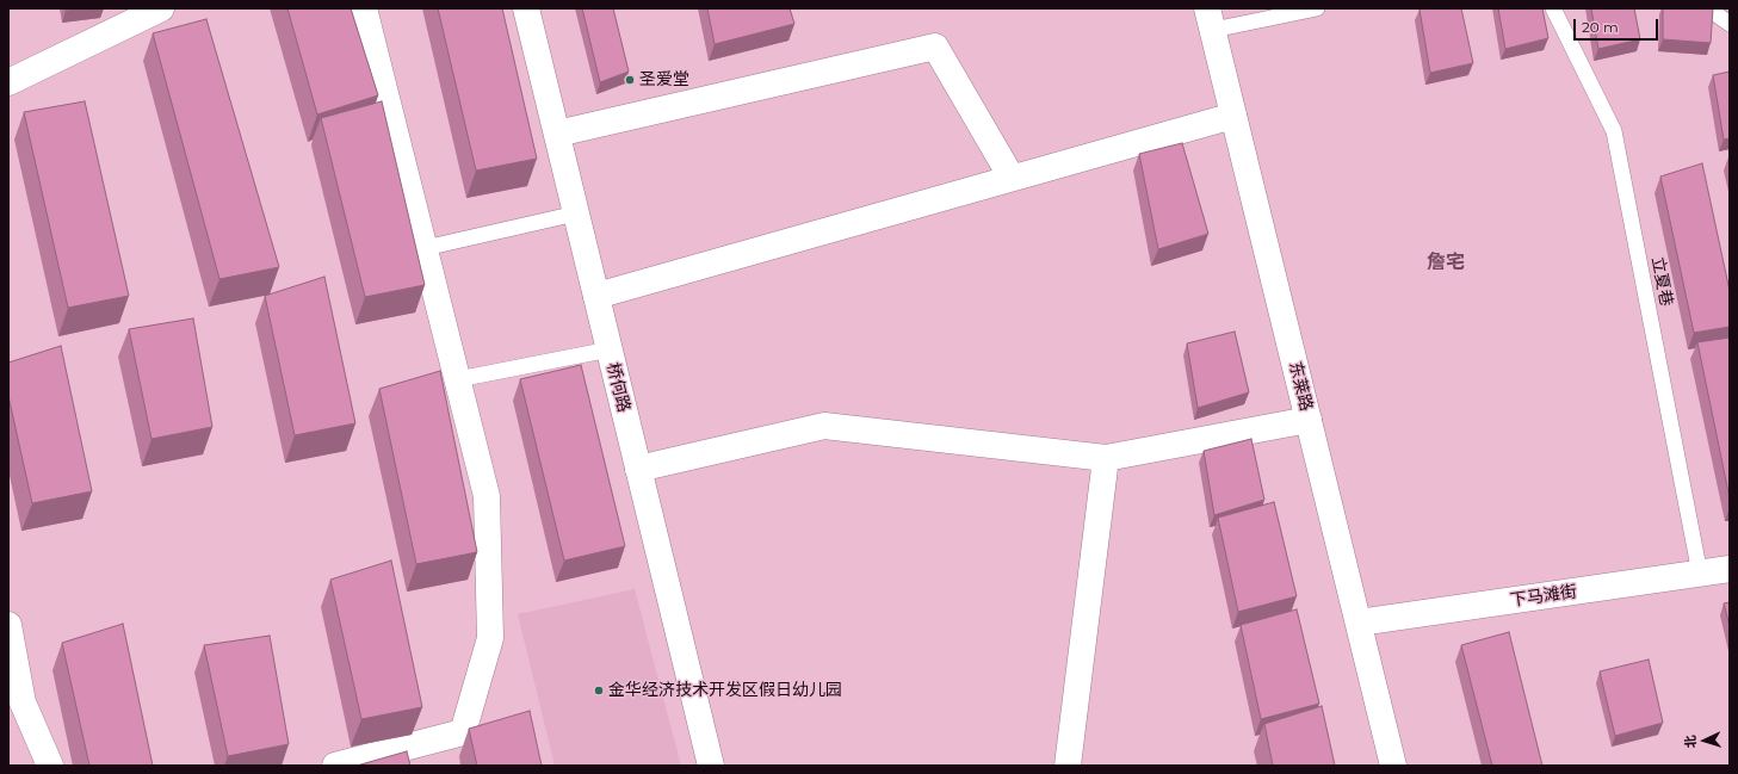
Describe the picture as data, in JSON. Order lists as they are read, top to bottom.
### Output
{
  "streets": {
    "street": ["东莱路", "桥何路", "下马滩街"],
    "lane": ["立夏巷"]
  },
  "crossings": [
    ["立夏巷", "下马滩街"],
    ["东莱路", "下马滩街"]
  ],
  "districts": ["詹宅"],
  "places": ["圣爱堂", "金华经济技术开发区假日幼儿园"],
  "scale_bar": "20 m",
  "north": "left"
}
